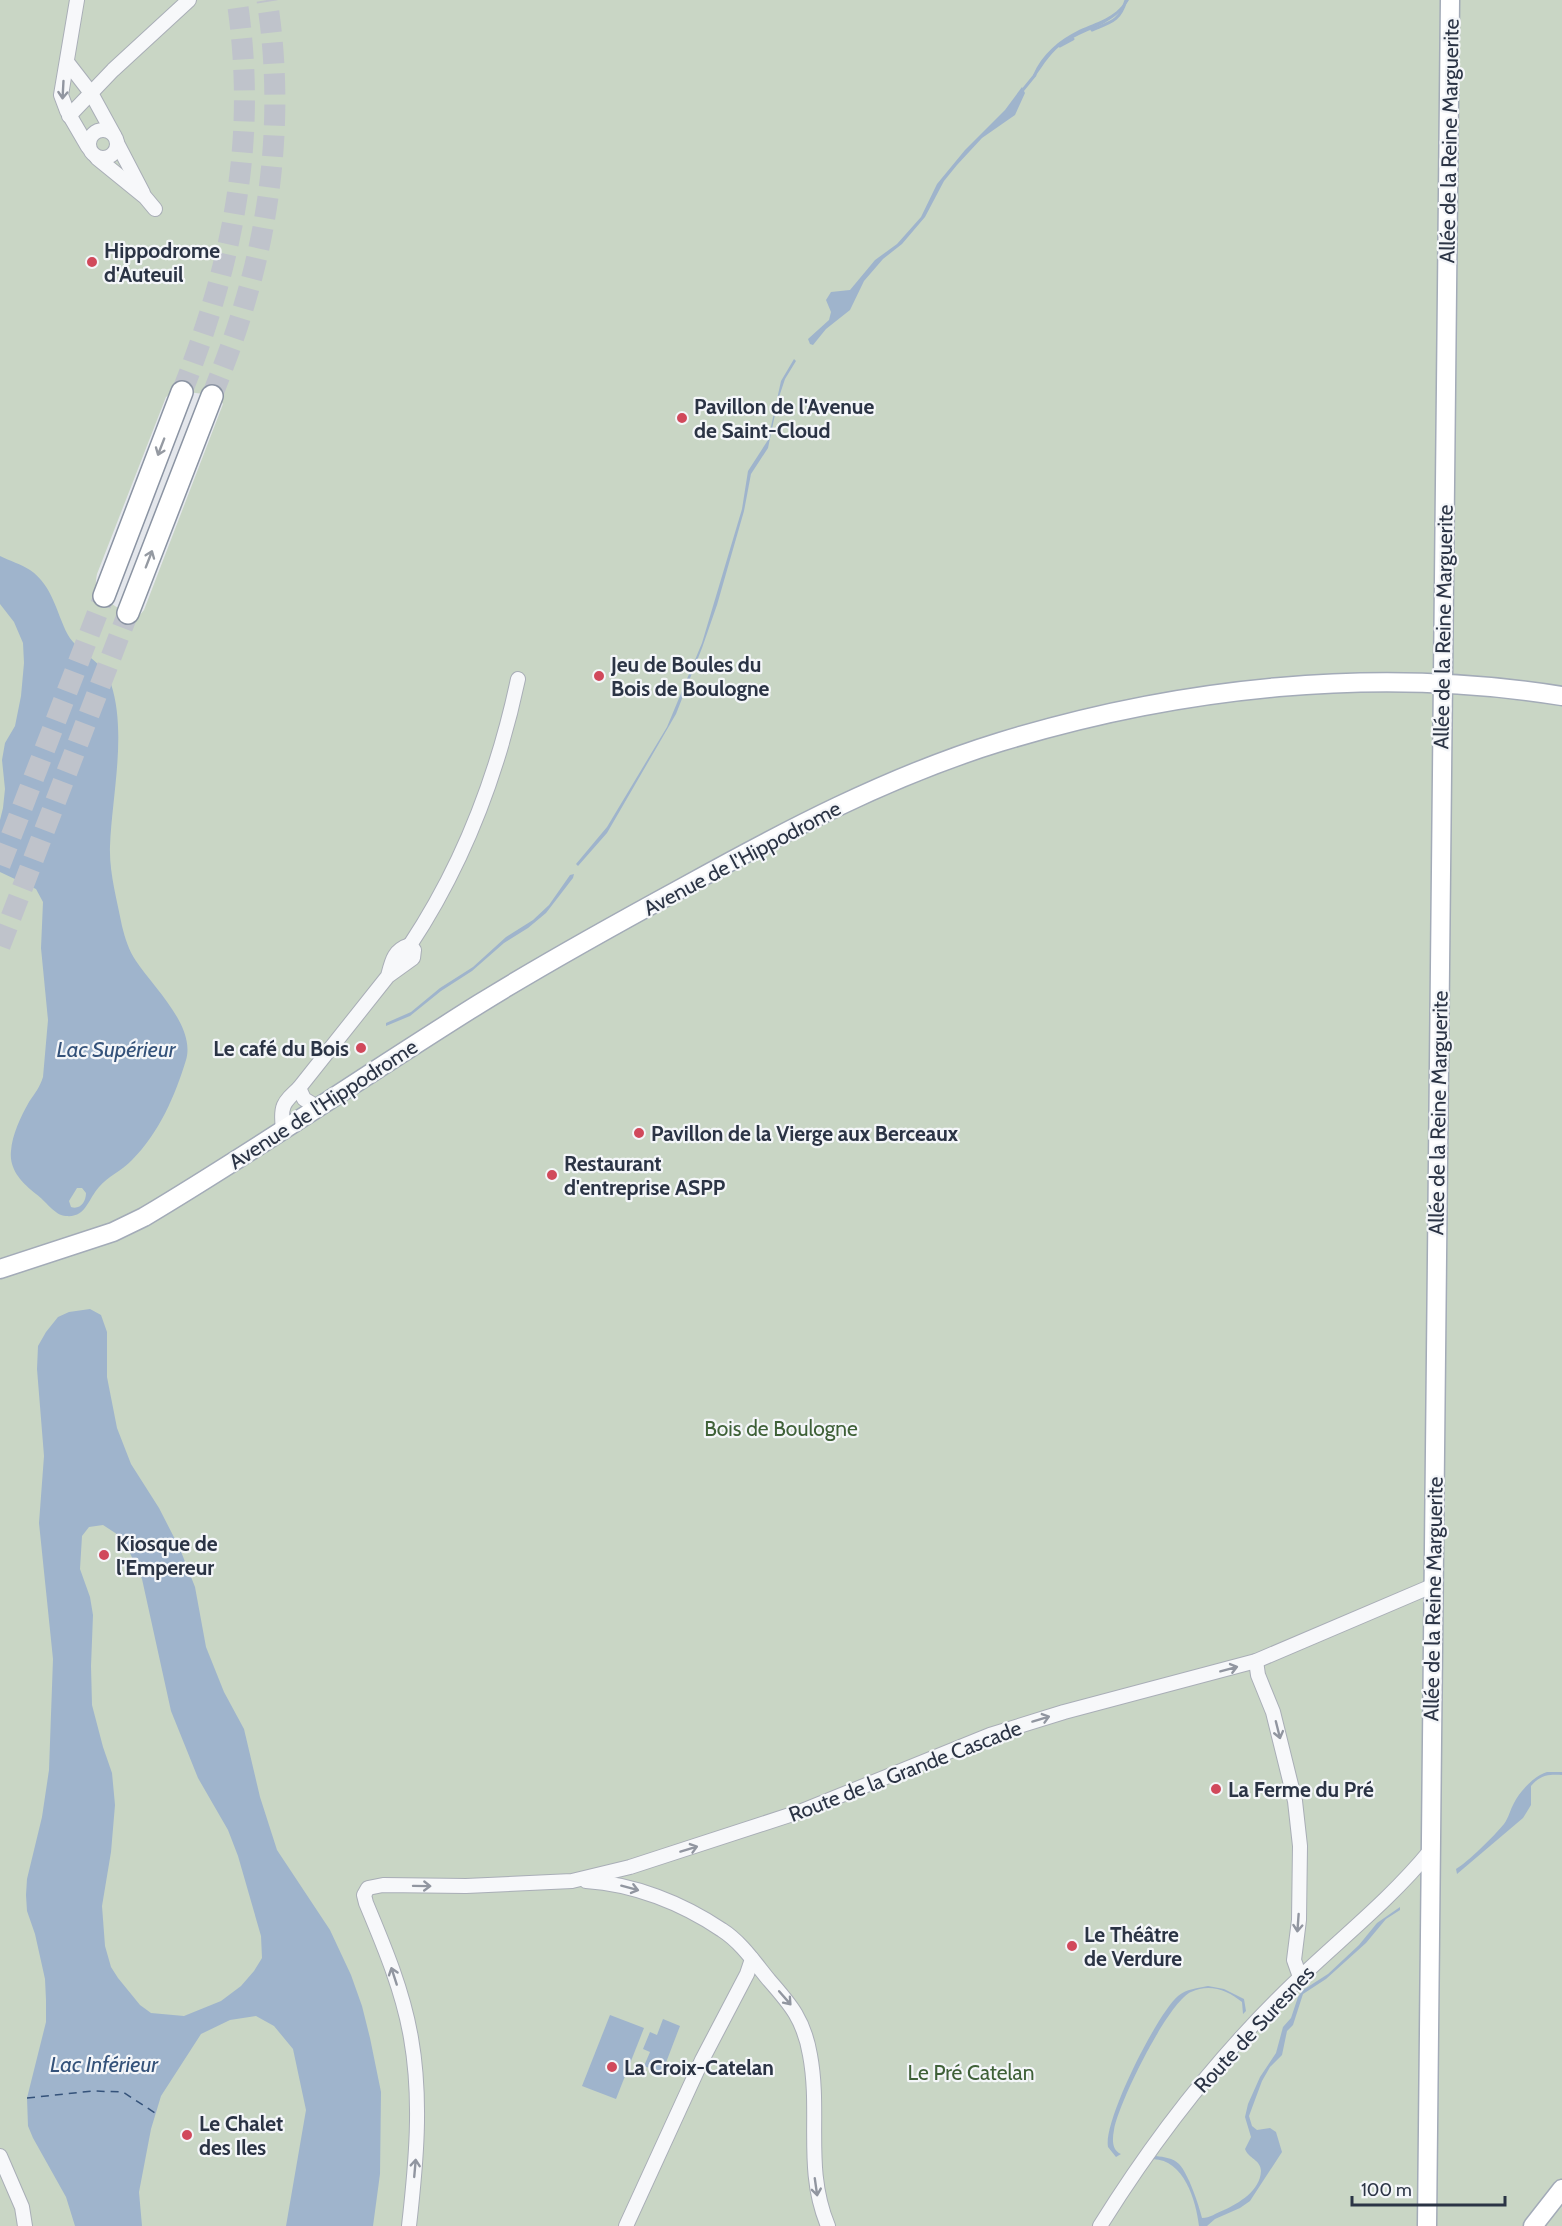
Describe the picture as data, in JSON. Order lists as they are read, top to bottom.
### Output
{
  "streets": {
    "main road": ["Allée de la Reine Marguerite", "Avenue de l'Hippodrome"],
    "street": ["Route de la Grande Cascade", "Route de Suresnes"]
  },
  "crossings": [
    ["Allée de la Reine Marguerite", "Avenue de l'Hippodrome"],
    ["Allée de la Reine Marguerite", "Route de la Grande Cascade"],
    ["Allée de la Reine Marguerite", "Route de Suresnes"]
  ],
  "water": ["Lac Supérieur", "Lac Inférieur"],
  "parks": ["Bois de Boulogne", "Le Pré Catelan"],
  "places": [
    "Hippodrome d'Auteuil",
    "Pavillon de l'Avenue de Saint-Cloud",
    "Jeu de Boules du Bois de Boulogne",
    "Le café du Bois",
    "Pavillon de la Vierge aux Berceaux",
    "Restaurant d'entreprise ASPP",
    "Kiosque de l'Empereur",
    "La Ferme du Pré",
    "Le Théâtre de Verdure",
    "La Croix-Catelan",
    "Le Chalet des Iles"
  ],
  "scale_bar": "100 m"
}
